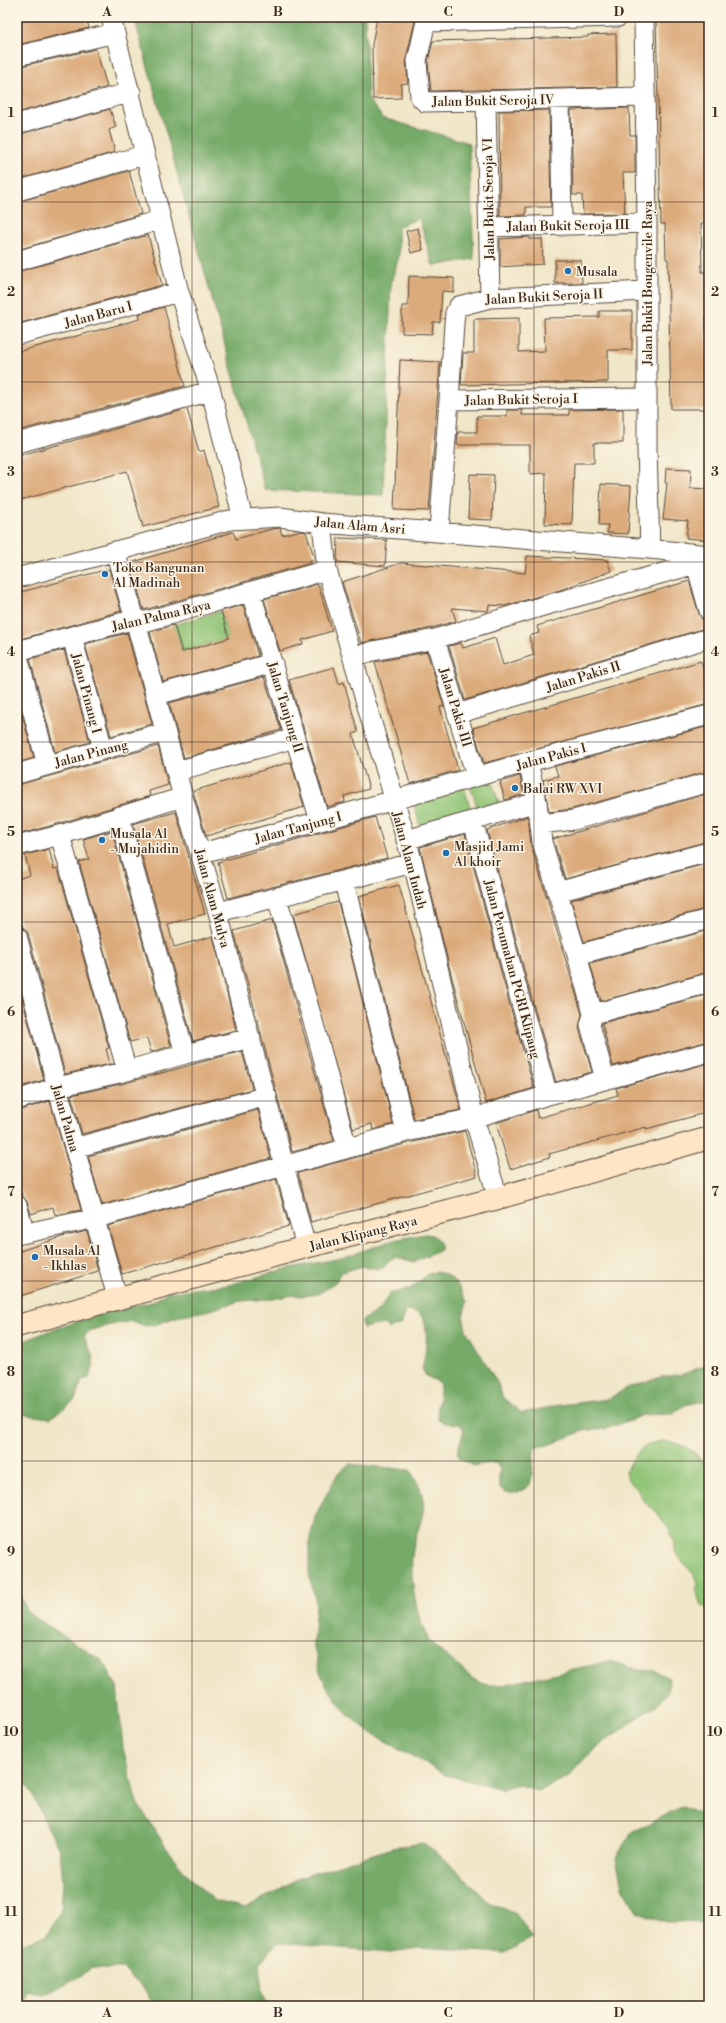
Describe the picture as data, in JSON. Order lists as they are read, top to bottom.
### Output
{
  "streets": {
    "main road": ["Jalan Klipang Raya"],
    "street": [
      "Jalan Bukit Seroja IV",
      "Jalan Bukit Seroja VI",
      "Jalan Bukit Seroja III",
      "Jalan Bukit Bougenvile Raya",
      "Jalan Bukit Seroja II",
      "Jalan Baru I",
      "Jalan Bukit Seroja I",
      "Jalan Alam Asri",
      "Jalan Palma Raya",
      "Jalan Pakis II",
      "Jalan Pinang I",
      "Jalan Tanjung II",
      "Jalan Pakis III",
      "Jalan Pinang",
      "Jalan Pakis I",
      "Jalan Tanjung I",
      "Jalan Alam Indah",
      "Jalan Alam Mulya",
      "Jalan Perumahan PGRI Klipang",
      "Jalan Palma"
    ]
  },
  "crossings": [
    ["Jalan Bukit Seroja IV", "Jalan Bukit Seroja VI"],
    ["Jalan Bukit Seroja IV", "Jalan Bukit Bougenvile Raya"],
    ["Jalan Bukit Seroja VI", "Jalan Bukit Seroja III"],
    ["Jalan Bukit Seroja VI", "Jalan Bukit Seroja II"],
    ["Jalan Bukit Seroja III", "Jalan Bukit Bougenvile Raya"],
    ["Jalan Bukit Bougenvile Raya", "Jalan Bukit Seroja II"],
    ["Jalan Bukit Bougenvile Raya", "Jalan Bukit Seroja I"],
    ["Jalan Bukit Bougenvile Raya", "Jalan Alam Asri"],
    ["Jalan Bukit Seroja II", "Jalan Bukit Seroja I"],
    ["Jalan Alam Asri", "Jalan Alam Indah"],
    ["Jalan Alam Asri", "Jalan Alam Mulya"],
    ["Jalan Palma Raya", "Jalan Pinang I"],
    ["Jalan Palma Raya", "Jalan Tanjung II"],
    ["Jalan Palma Raya", "Jalan Alam Indah"],
    ["Jalan Palma Raya", "Jalan Alam Mulya"],
    ["Jalan Pakis II", "Jalan Pakis III"],
    ["Jalan Pinang I", "Jalan Pinang"],
    ["Jalan Tanjung II", "Jalan Tanjung I"],
    ["Jalan Pakis III", "Jalan Pakis I"],
    ["Jalan Pinang", "Jalan Alam Mulya"],
    ["Jalan Pakis I", "Jalan Tanjung I"],
    ["Jalan Pakis I", "Jalan Alam Indah"],
    ["Jalan Tanjung I", "Jalan Alam Indah"],
    ["Jalan Tanjung I", "Jalan Alam Mulya"],
    ["Jalan Alam Indah", "Jalan Klipang Raya"],
    ["Jalan Alam Mulya", "Jalan Klipang Raya"],
    ["Jalan Palma", "Jalan Klipang Raya"]
  ],
  "places": [
    "Musala",
    "Toko Bangunan Al Madinah",
    "Balai RW XVI",
    "Musala Al - Mujahidin",
    "Masjid Jami Al khoir",
    "Musala Al - Ikhlas"
  ],
  "grid": {
    "columns": [
      "A",
      "B",
      "C",
      "D"
    ],
    "rows": [
      "1",
      "2",
      "3",
      "4",
      "5",
      "6",
      "7",
      "8",
      "9",
      "10",
      "11"
    ]
  }
}
